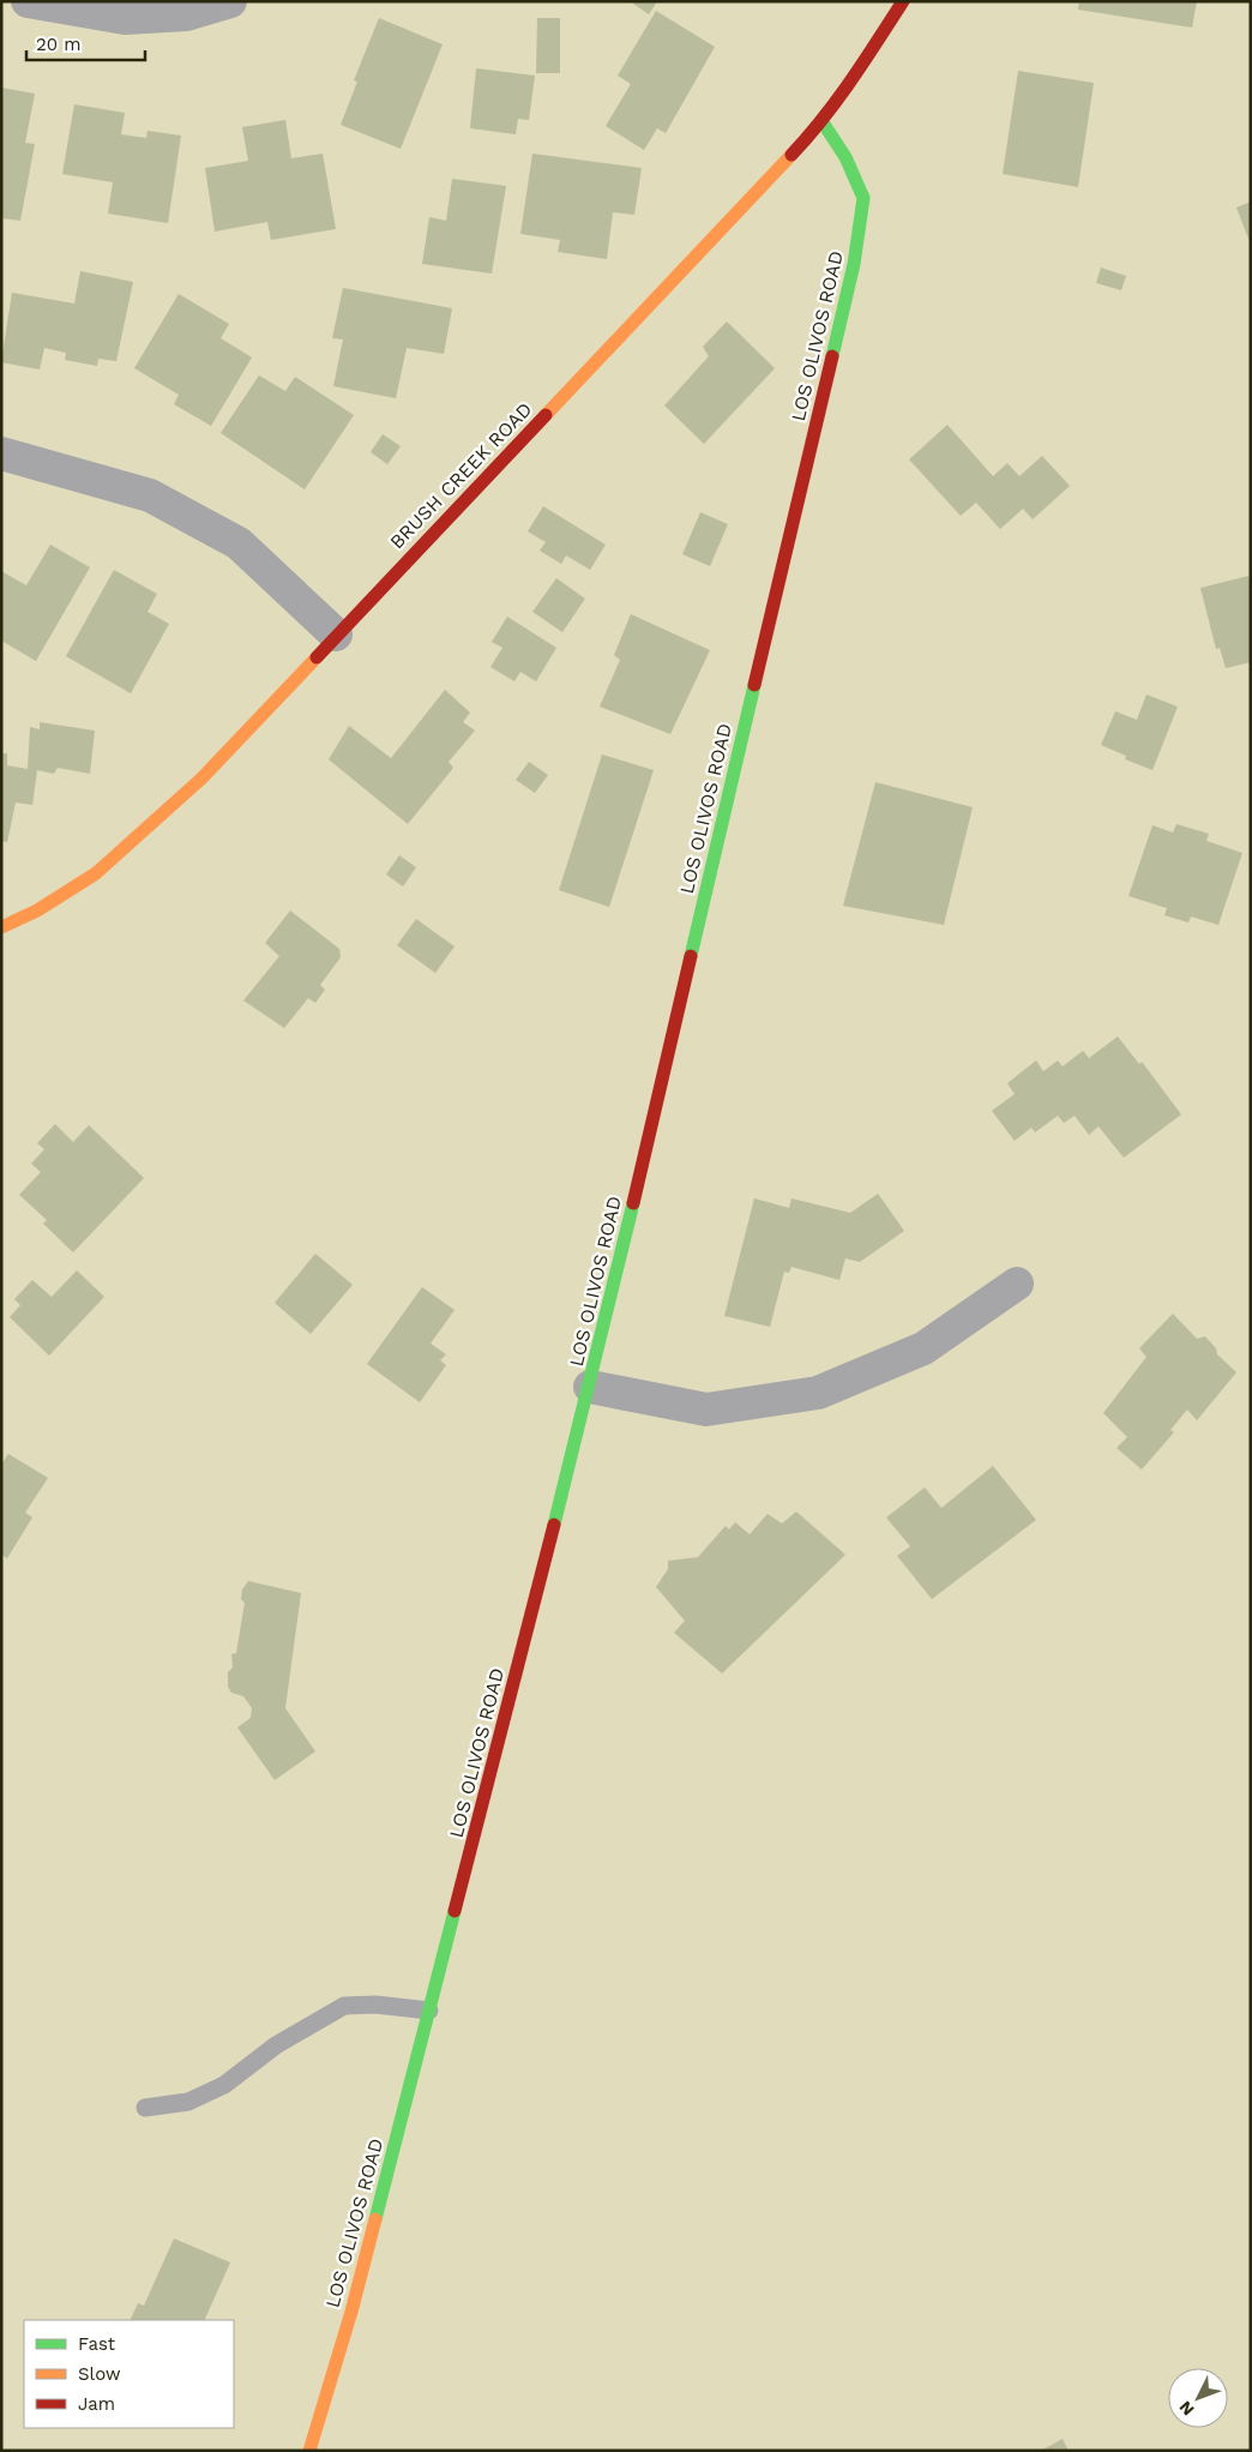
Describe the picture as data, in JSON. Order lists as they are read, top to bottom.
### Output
{
  "streets": {
    "street": ["LOS OLIVOS ROAD", "BRUSH CREEK ROAD"]
  },
  "crossings": [
    ["LOS OLIVOS ROAD", "BRUSH CREEK ROAD"]
  ],
  "legend": ["Fast", "Slow", "Jam"],
  "scale_bar": "20 m",
  "north": "bottom left"
}
